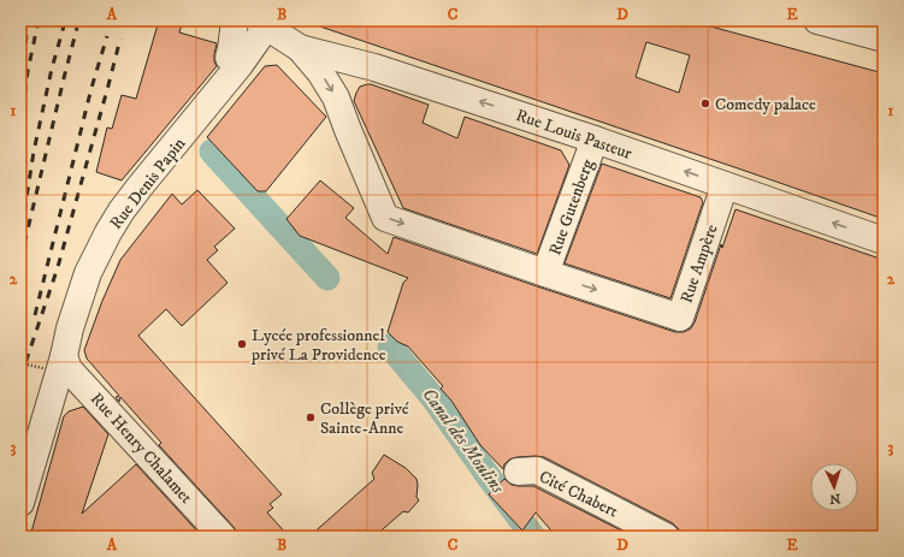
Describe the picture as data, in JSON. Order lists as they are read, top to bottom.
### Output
{
  "streets": {
    "street": [
      "Rue Louis Pasteur",
      "Rue Denis Papin",
      "Rue Gutenberg",
      "Rue Ampère",
      "Rue Henry Chalamet",
      "Cité Chabert"
    ]
  },
  "crossings": [
    ["Rue Louis Pasteur", "Rue Denis Papin"],
    ["Rue Louis Pasteur", "Rue Gutenberg"],
    ["Rue Louis Pasteur", "Rue Ampère"],
    ["Rue Denis Papin", "Rue Henry Chalamet"],
    ["Rue Gutenberg", "Rue Ampère"]
  ],
  "one_way": ["Rue Louis Pasteur"],
  "water": ["Canal des Moulins"],
  "places": ["Comedy palace", "Lycée professionnel privé La Providence", "Collège privé Sainte-Anne"],
  "north": "bottom",
  "grid": {
    "columns": [
      "A",
      "B",
      "C",
      "D",
      "E"
    ],
    "rows": ["1", "2", "3"]
  }
}
